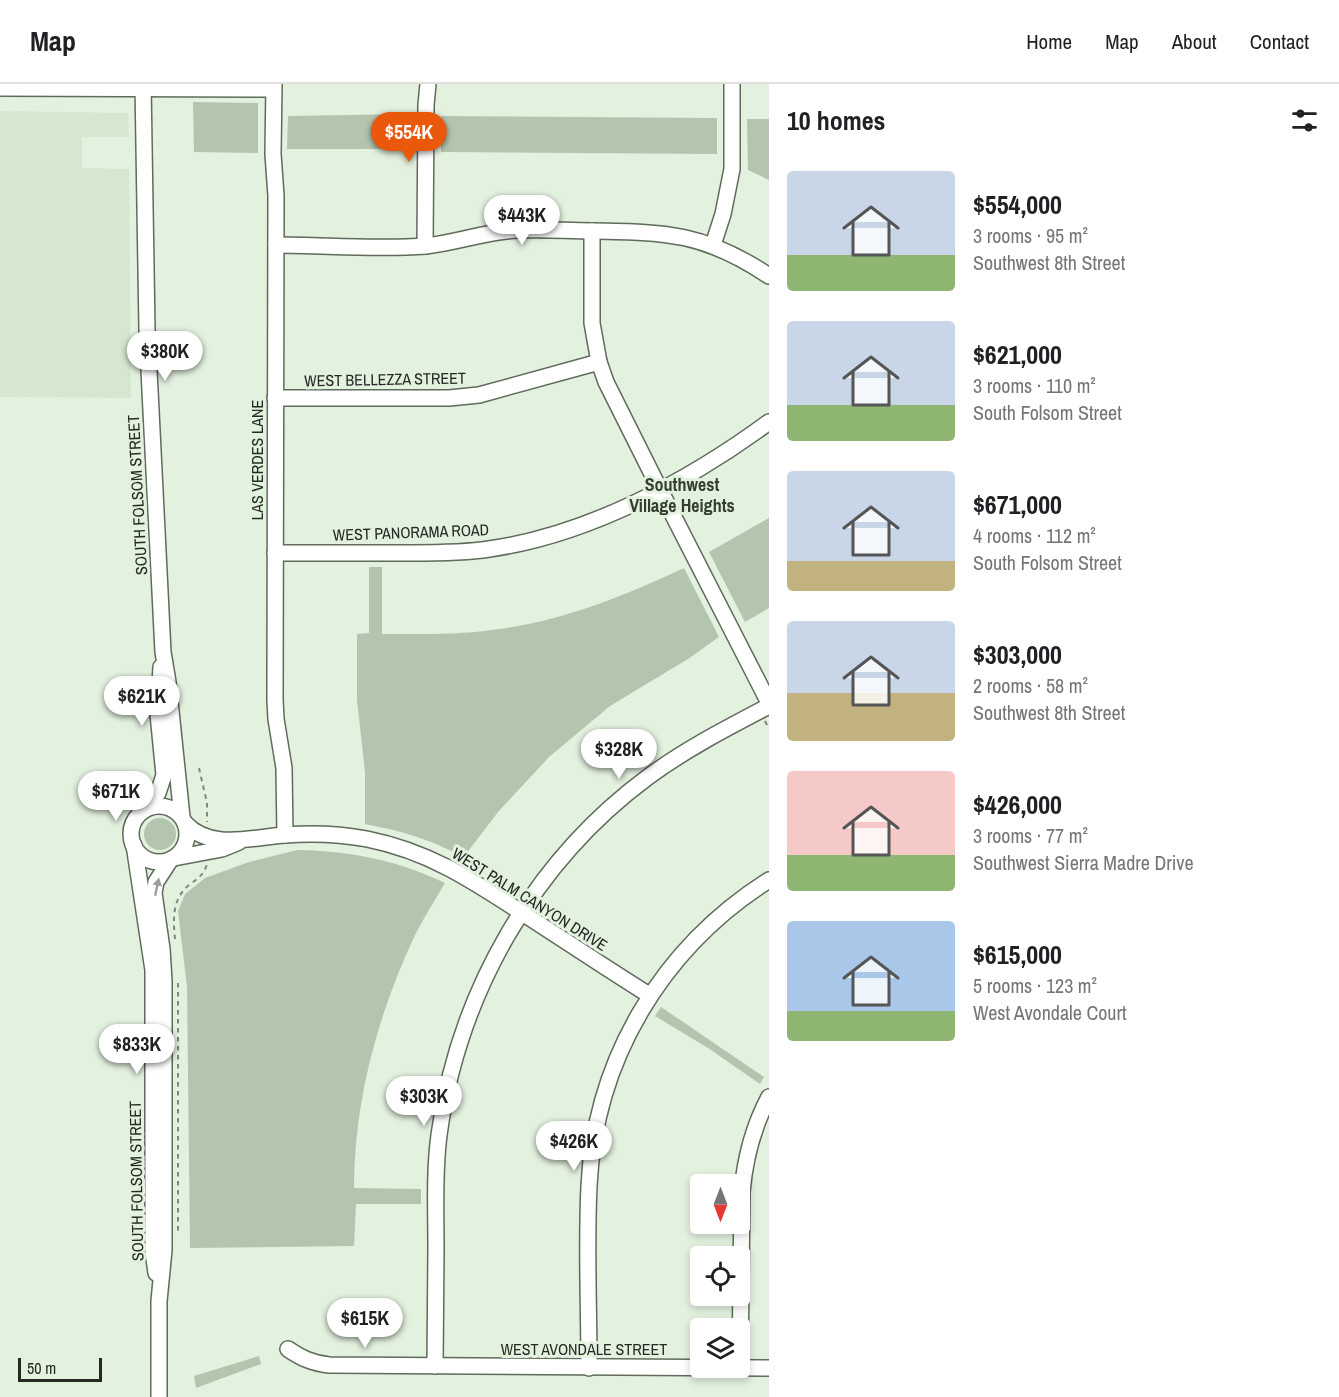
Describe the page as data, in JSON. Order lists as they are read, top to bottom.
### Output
{
  "streets": {
    "street": [
      "WEST BELLEZZA STREET",
      "LAS VERDES LANE",
      "SOUTH FOLSOM STREET",
      "WEST PANORAMA ROAD",
      "WEST PALM CANYON DRIVE",
      "WEST AVONDALE STREET"
    ]
  },
  "crossings": [
    ["WEST BELLEZZA STREET", "LAS VERDES LANE"],
    ["LAS VERDES LANE", "WEST PANORAMA ROAD"],
    ["LAS VERDES LANE", "WEST PALM CANYON DRIVE"],
    ["SOUTH FOLSOM STREET", "WEST PALM CANYON DRIVE"]
  ],
  "districts": ["Southwest Village Heights"],
  "scale_bar": "50 m",
  "north": "bottom",
  "page": {
    "header": "Map",
    "nav": [
      "Home",
      "Map",
      "About",
      "Contact"
    ],
    "heading": "10 homes",
    "price": [
      "$554K",
      "$443K",
      "$380K",
      "$621K",
      "$328K",
      "$671K",
      "$833K",
      "$303K",
      "$426K",
      "$615K"
    ],
    "list": [
      {
        "name": "$554,000",
        "note": "3 rooms · 95 m² · Southwest 8th Street"
      },
      {
        "name": "$621,000",
        "note": "3 rooms · 110 m² · South Folsom Street"
      },
      {
        "name": "$671,000",
        "note": "4 rooms · 112 m² · South Folsom Street"
      },
      {
        "name": "$303,000",
        "note": "2 rooms · 58 m² · Southwest 8th Street"
      },
      {
        "name": "$426,000",
        "note": "3 rooms · 77 m² · Southwest Sierra Madre Drive"
      },
      {
        "name": "$615,000",
        "note": "5 rooms · 123 m² · West Avondale Court"
      }
    ],
    "scale": "50 m"
  }
}
